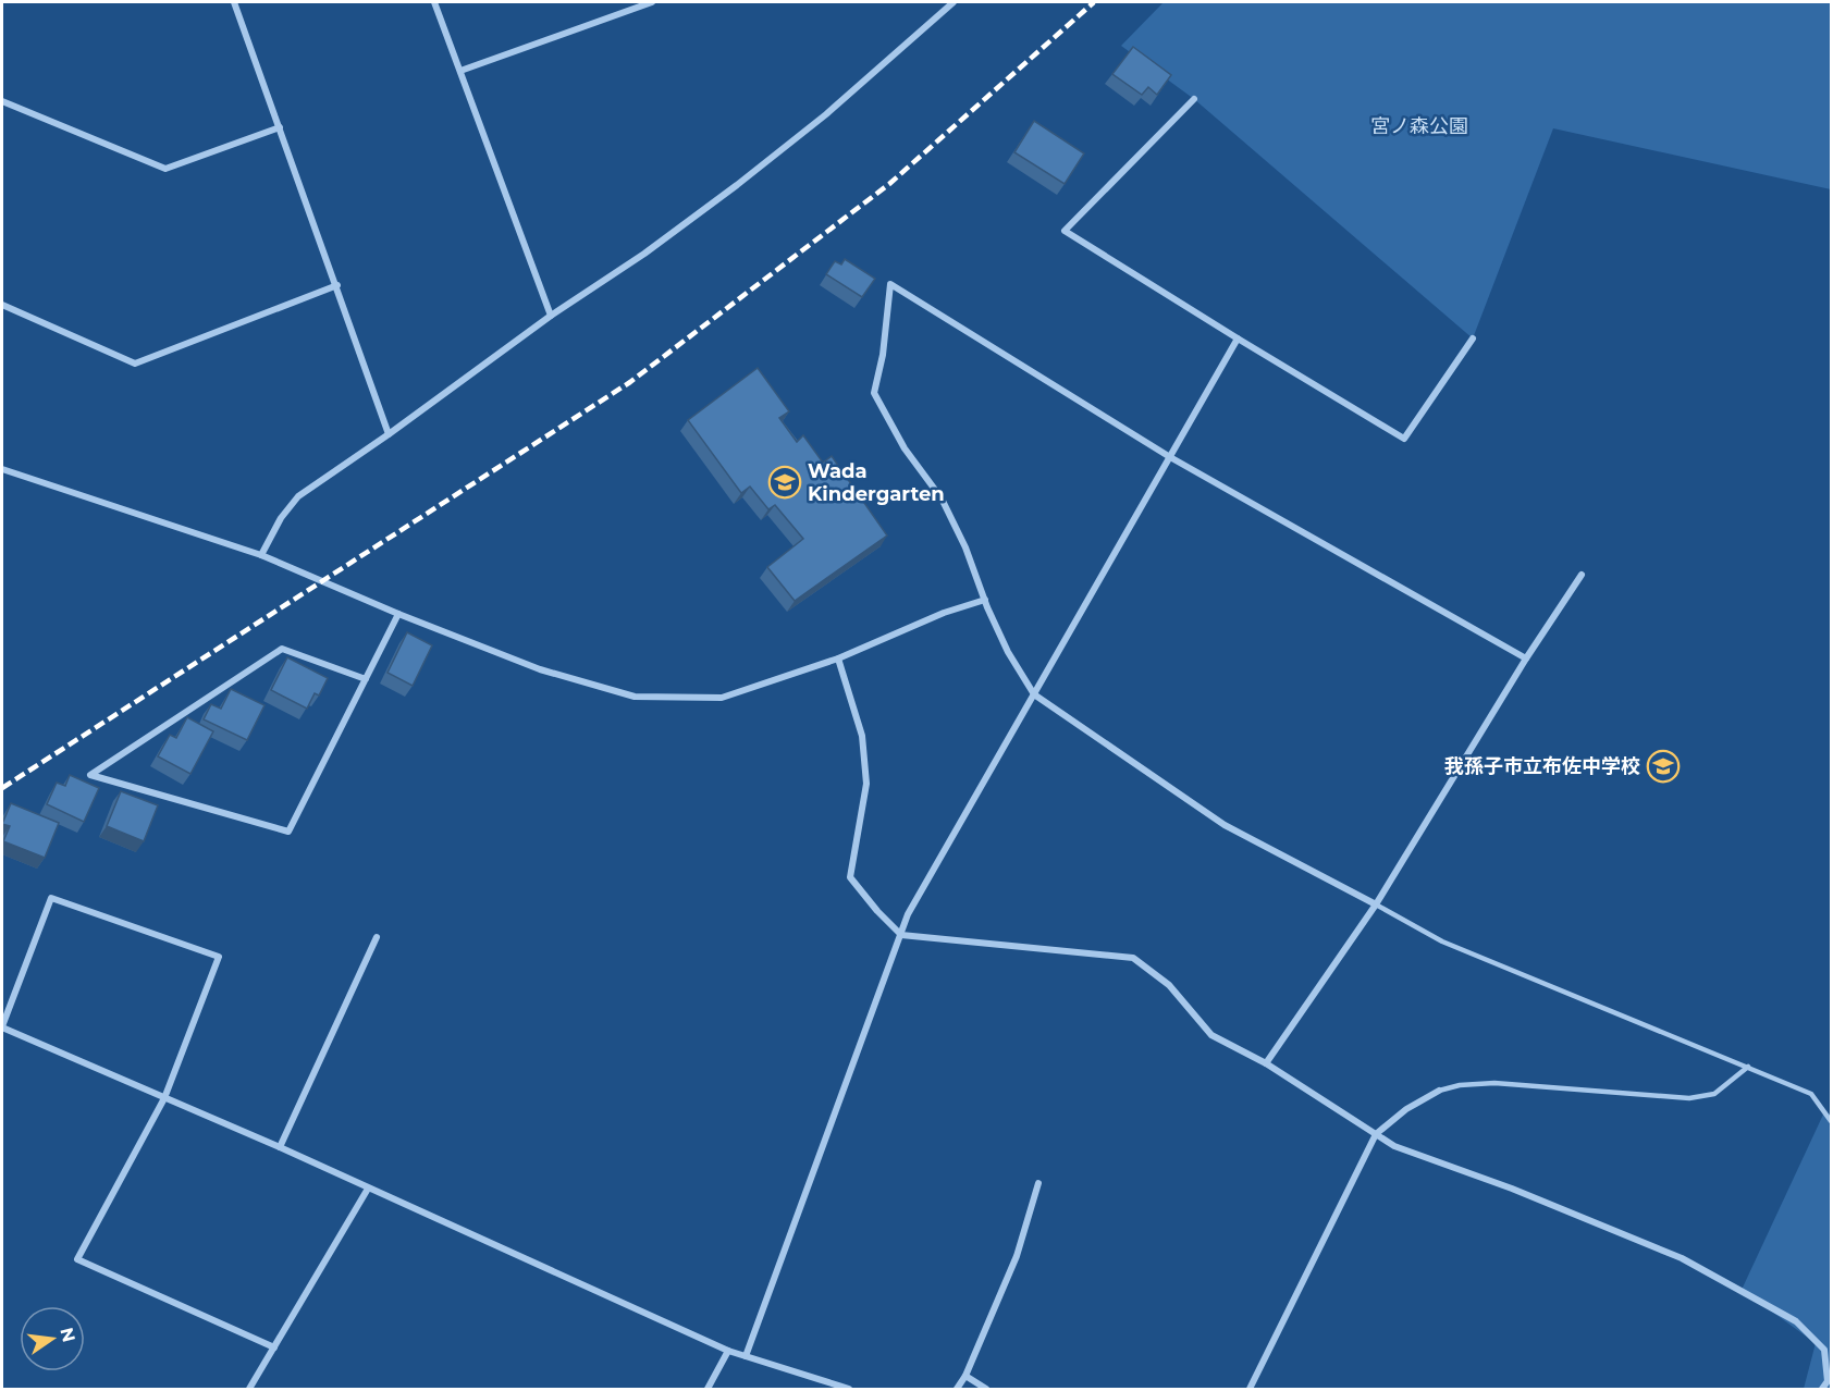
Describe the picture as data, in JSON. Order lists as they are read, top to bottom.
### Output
{
  "parks": ["宮ノ森公園"],
  "places": {
    "school or university": ["Wada Kindergarten", "我孫子市立布佐中学校"]
  },
  "north": "right"
}
